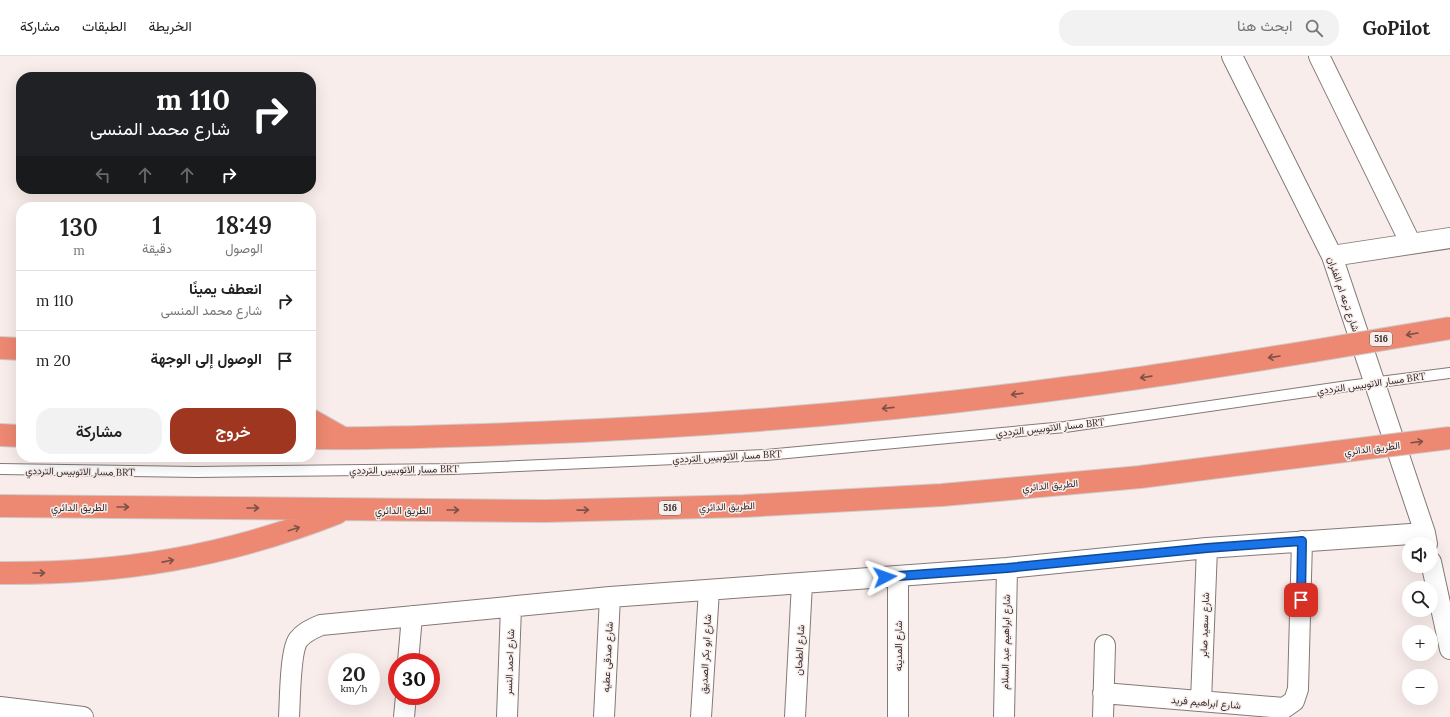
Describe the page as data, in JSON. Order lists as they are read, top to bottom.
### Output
{
  "streets": {
    "highway": ["516", "الطريق الدائري"],
    "street": [
      "شارع ترعه ام الفئران",
      "شارع سعيد صابر",
      "شارع ابراهيم عبد السلام",
      "شارع المدينه",
      "شارع الطحان",
      "شارع ابو بكر الصديق",
      "شارع صدقى عطيه",
      "شارع احمد النسر",
      "شارع ابراهيم فريد"
    ],
    "lane": ["مسار الاتوبيس الترددي BRT"]
  },
  "crossings": [
    ["شارع سعيد صابر", "شارع ابراهيم فريد"]
  ],
  "page": {
    "header": "GoPilot",
    "search": "ابحث هنا",
    "nav": ["الخريطة", "الطبقات", "مشاركة"],
    "turn": ["110 m", "شارع محمد المنسى"],
    "eta": [
      "18:49",
      "الوصول",
      "1",
      "دقيقة",
      "130",
      "m"
    ],
    "list": [
      {
        "name": "انعطف يمينًا",
        "note": "شارع محمد المنسى",
        "value": "110 m"
      },
      {
        "name": "الوصول إلى الوجهة",
        "value": "20 m"
      }
    ],
    "buttons": ["خروج", "مشاركة"],
    "map_buttons": ["+", "−"],
    "speed": "20 km/h",
    "limit": "30"
  }
}
